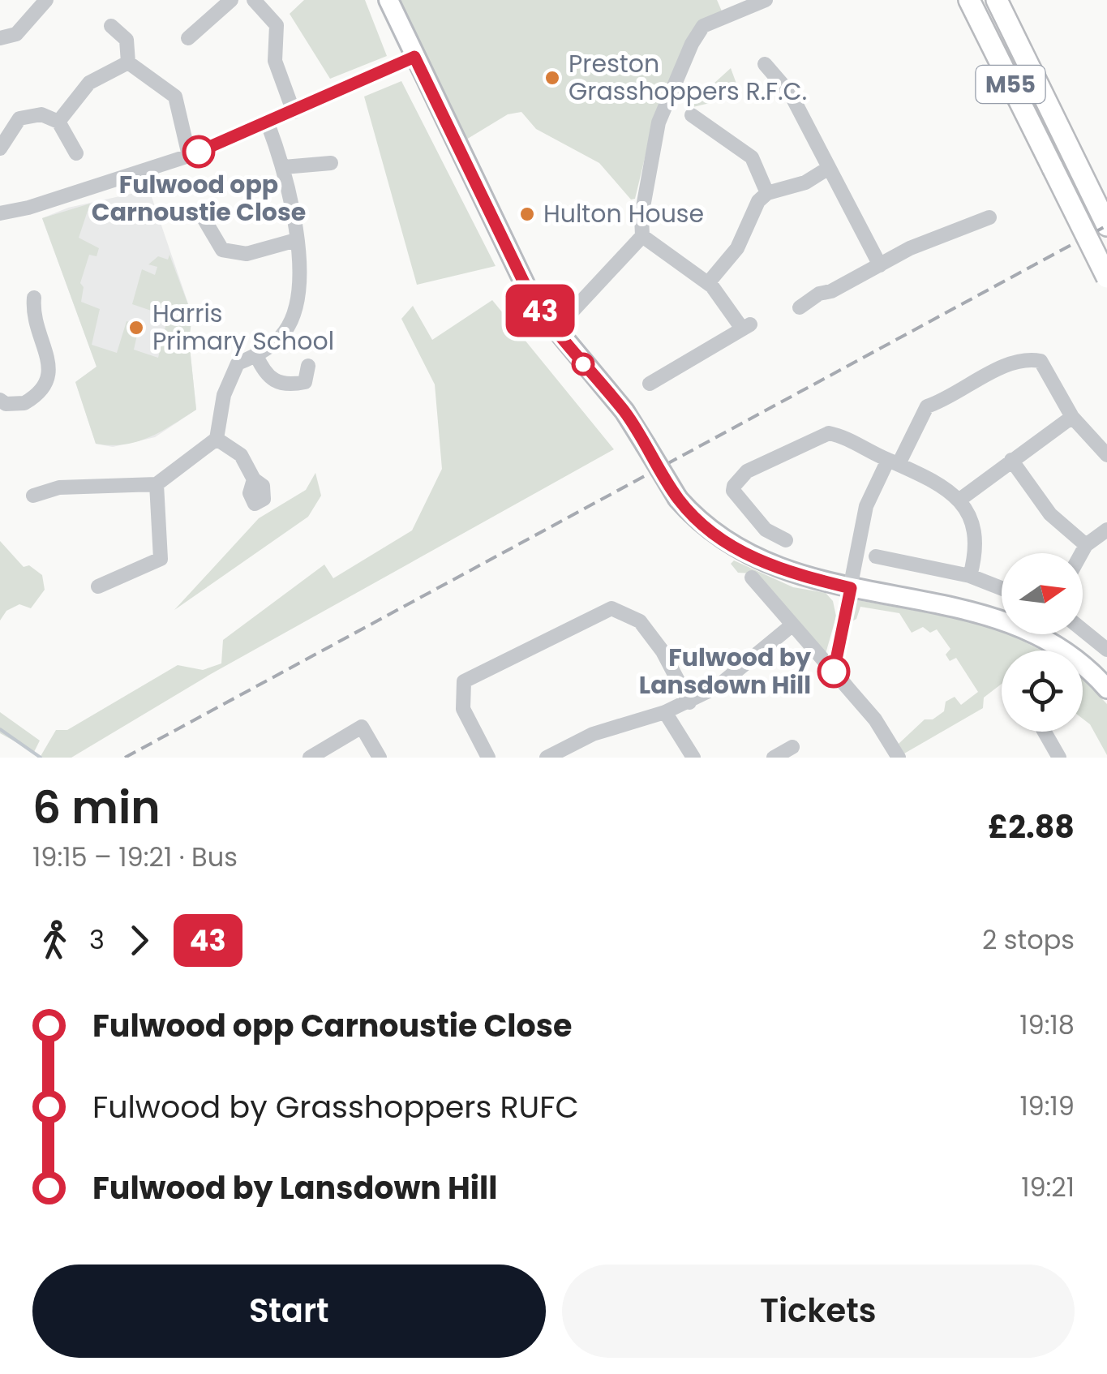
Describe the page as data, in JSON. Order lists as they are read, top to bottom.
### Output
{
  "streets": {
    "highway": ["M55"]
  },
  "places": [
    "Preston Grasshoppers R.F.C.",
    "Fulwood opp Carnoustie Close",
    "Hulton House",
    "Harris Primary School",
    "Fulwood by Lansdown Hill"
  ],
  "lines": ["bus line 43"],
  "north": "right",
  "page": {
    "on_map": "43",
    "heading": ["6 min", "19:15 – 19:21 · Bus", "£2.88"],
    "legs": ["3", "43", "2 stops"],
    "list": [
      {
        "name": "Fulwood opp Carnoustie Close",
        "value": "19:18"
      },
      {
        "name": "Fulwood by Grasshoppers RUFC",
        "value": "19:19"
      },
      {
        "name": "Fulwood by Lansdown Hill",
        "value": "19:21"
      }
    ],
    "buttons": ["Start", "Tickets"]
  }
}
